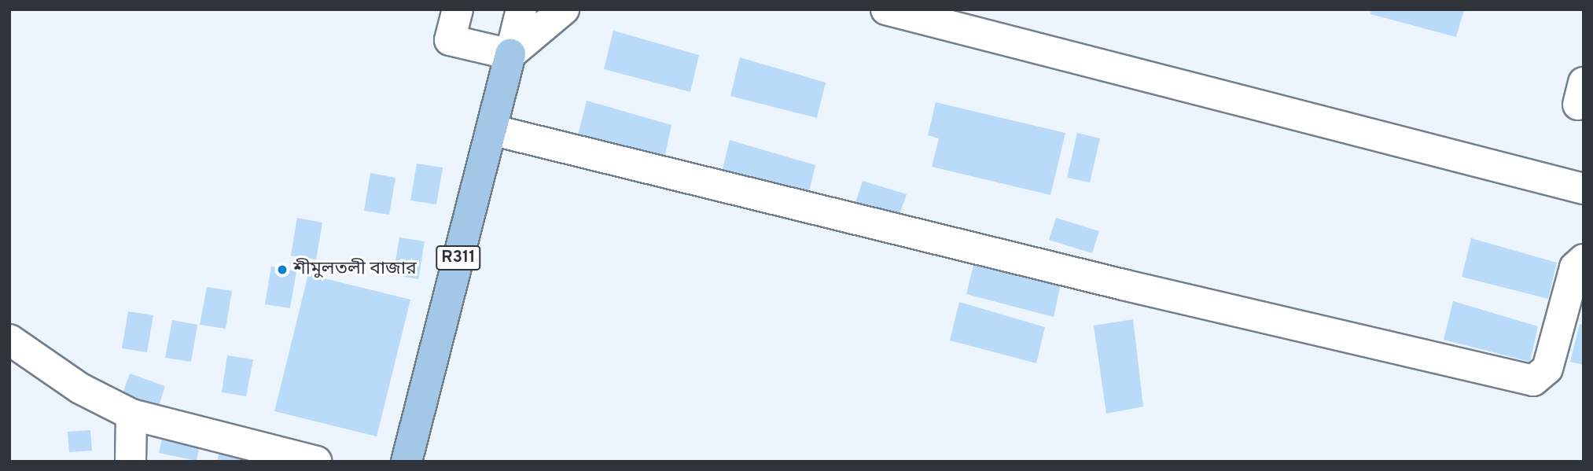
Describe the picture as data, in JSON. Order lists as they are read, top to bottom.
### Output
{
  "streets": {
    "main road": ["R311"]
  },
  "places": ["শীমুলতলী বাজার"]
}
